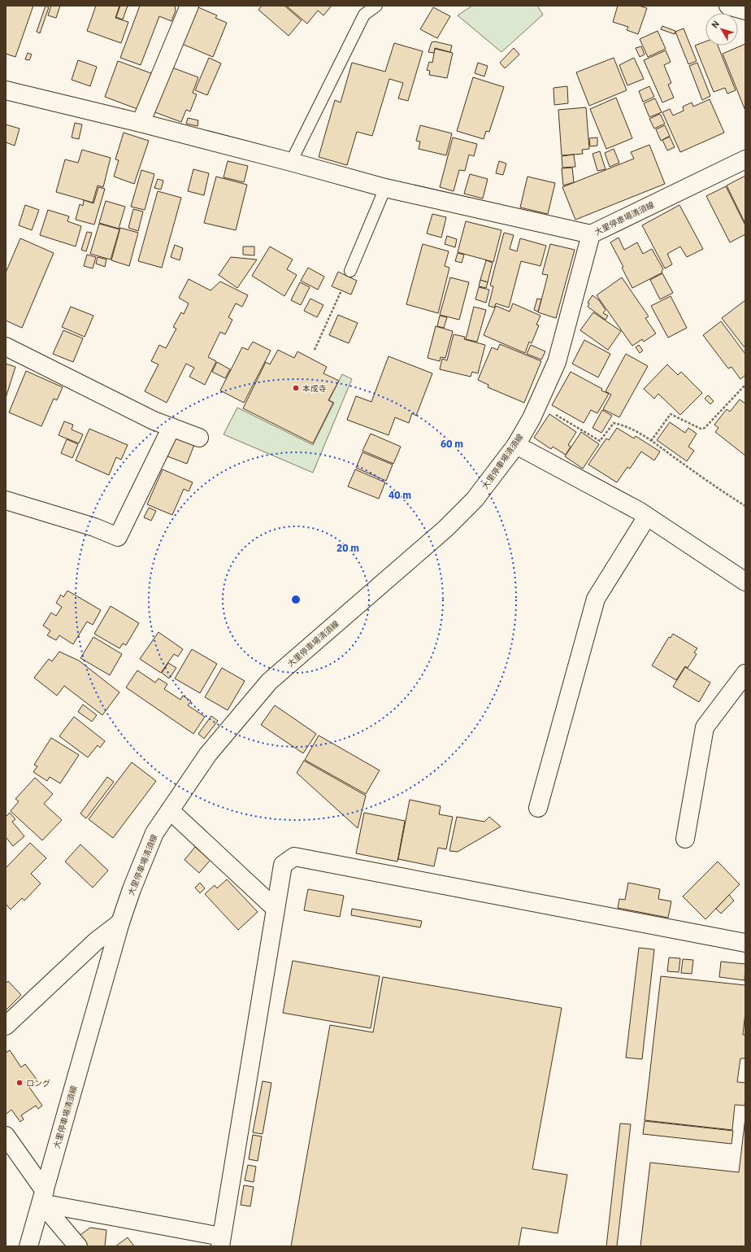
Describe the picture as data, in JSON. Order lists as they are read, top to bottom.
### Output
{
  "streets": {
    "street": ["大里停車場清須線"]
  },
  "places": ["本成寺", "ロング"],
  "north": "top left",
  "rings": ["60 m", "40 m", "20 m"]
}
